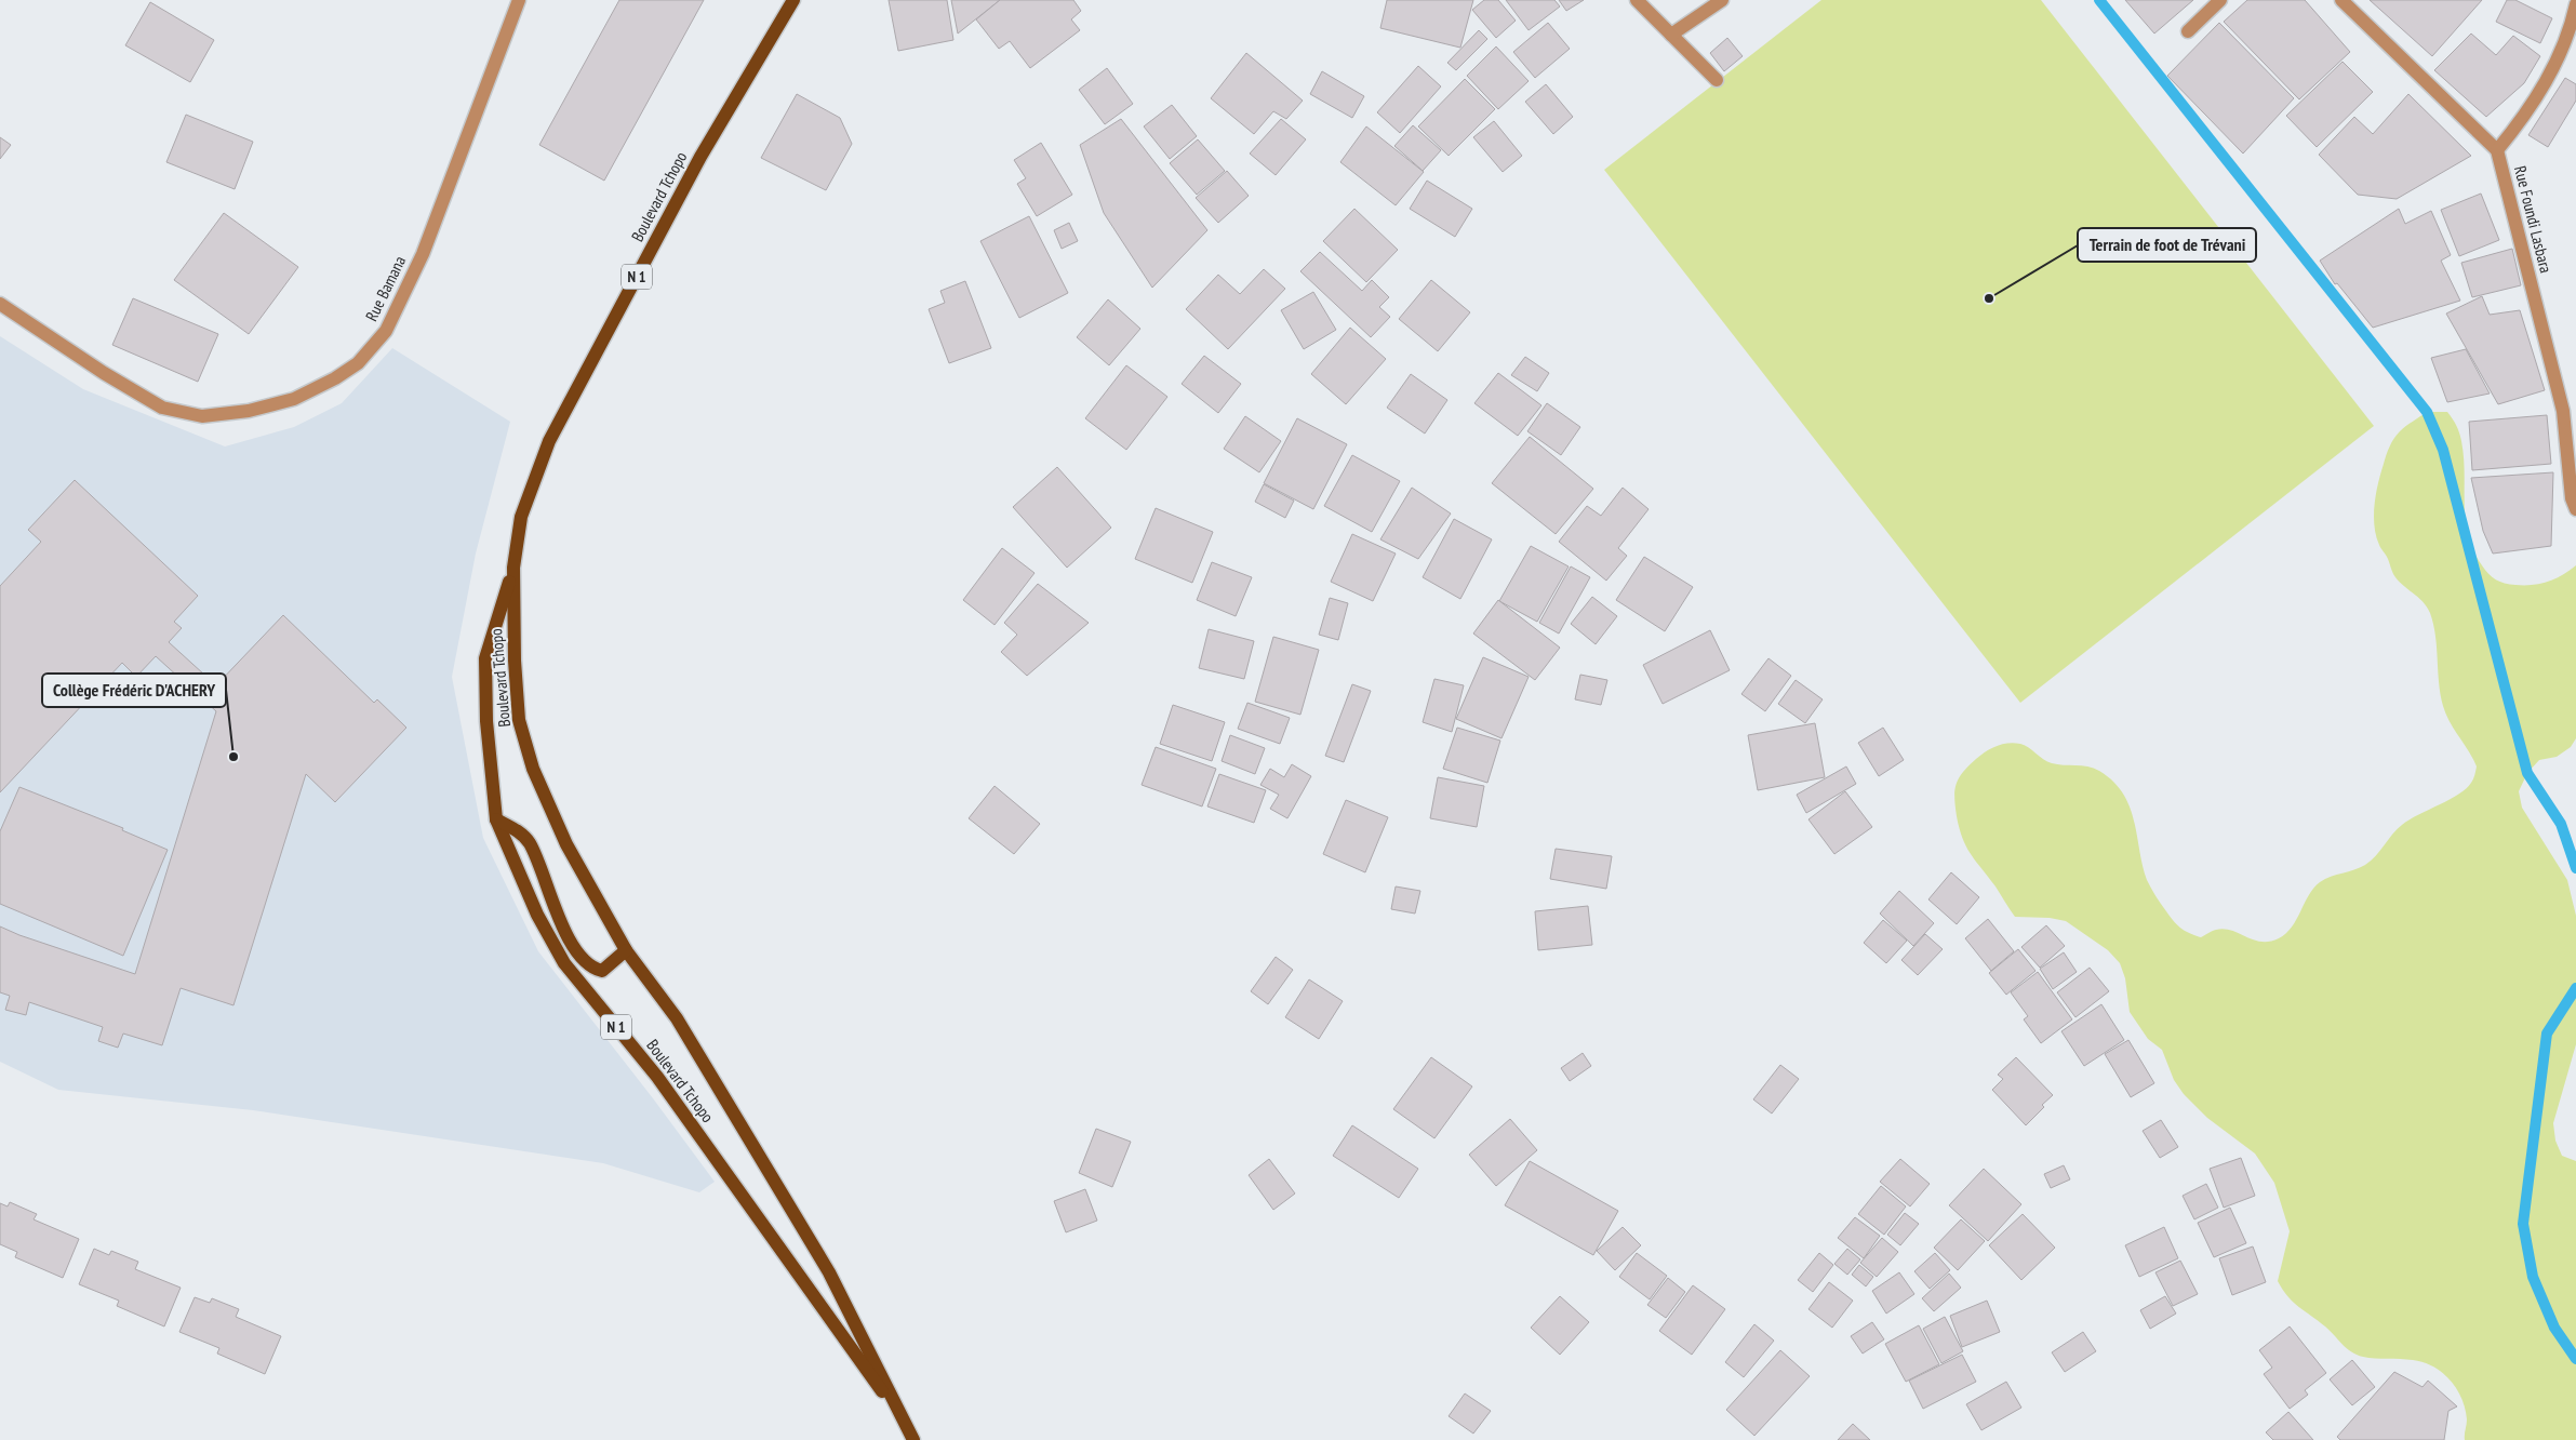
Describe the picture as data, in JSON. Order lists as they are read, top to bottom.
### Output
{
  "streets": {
    "main road": ["Boulevard Tchopo", "N 1"],
    "street": ["Rue Foundi Lasbara", "Rue Bamana"]
  },
  "places": ["Terrain de foot de Trévani", "Collège Frédéric D'ACHERY"]
}
